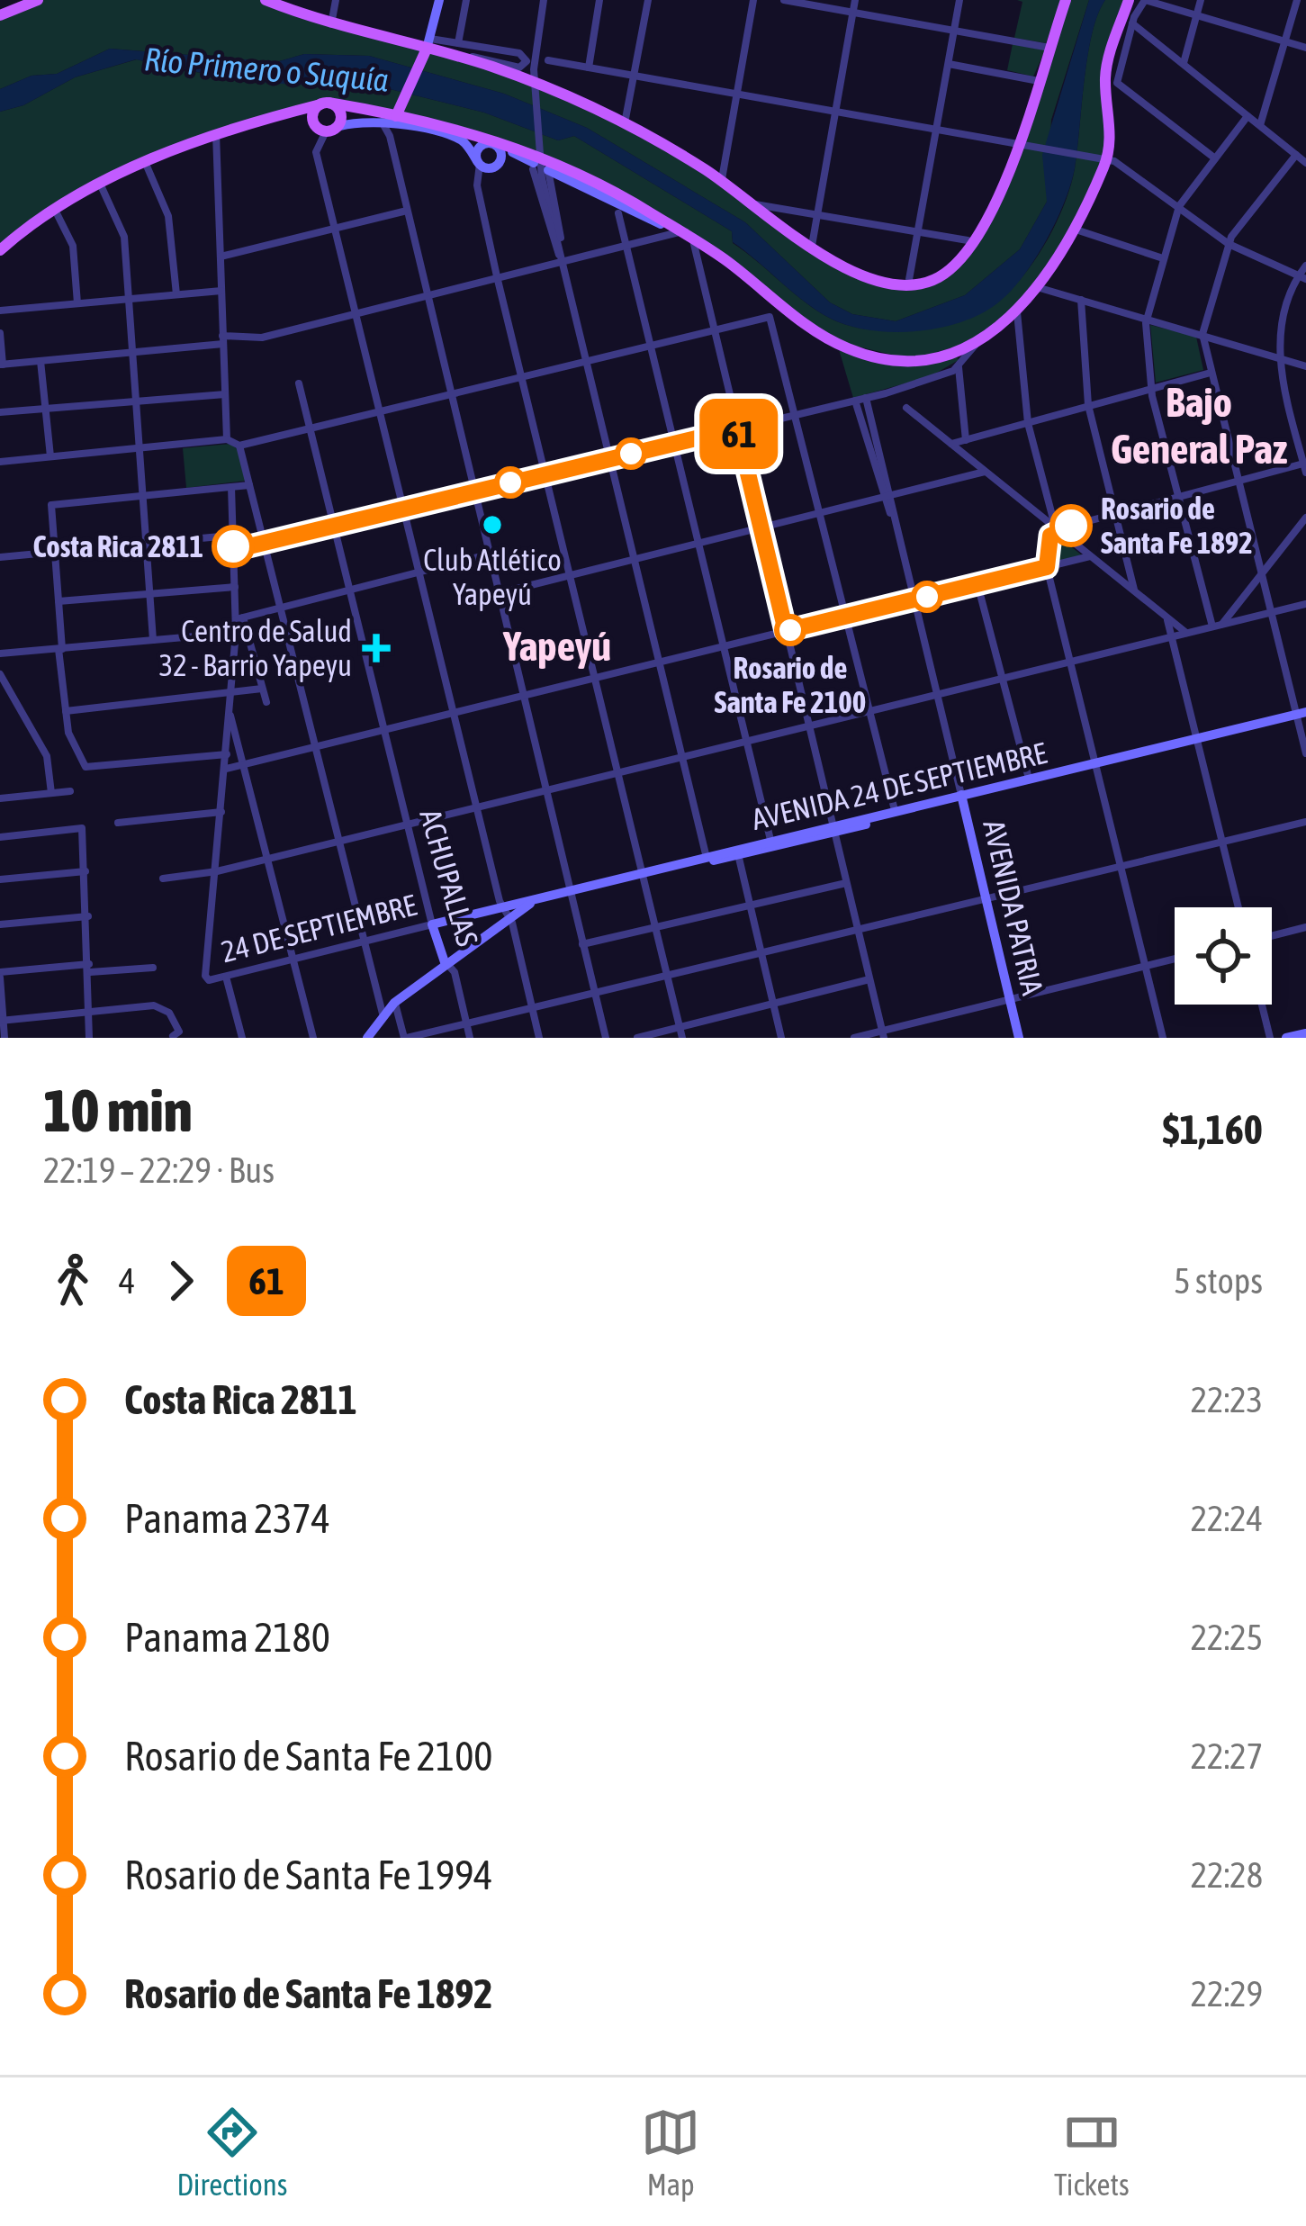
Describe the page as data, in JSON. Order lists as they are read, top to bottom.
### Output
{
  "streets": {
    "main road": [
      "AVENIDA 24 DE SEPTIEMBRE",
      "ACHUPALLAS",
      "AVENIDA PATRIA",
      "24 DE SEPTIEMBRE"
    ]
  },
  "crossings": [
    ["AVENIDA 24 DE SEPTIEMBRE", "AVENIDA PATRIA"],
    ["AVENIDA 24 DE SEPTIEMBRE", "24 DE SEPTIEMBRE"],
    ["ACHUPALLAS", "24 DE SEPTIEMBRE"]
  ],
  "districts": ["Bajo General Paz", "Yapeyú"],
  "water": ["Río Primero o Suquía"],
  "places": {
    "other": [
      "Club Atlético Yapeyú",
      "Rosario de Santa Fe 1892",
      "Costa Rica 2811",
      "Rosario de Santa Fe 2100"
    ],
    "health": ["Centro de Salud 32 - Barrio Yapeyu"]
  },
  "lines": ["bus line 61"],
  "page": {
    "on_map": "61",
    "heading": ["10 min", "22:19 – 22:29 · Bus", "$1,160"],
    "legs": ["4", "61", "5 stops"],
    "list": [
      {
        "name": "Costa Rica 2811",
        "value": "22:23"
      },
      {
        "name": "Panama 2374",
        "value": "22:24"
      },
      {
        "name": "Panama 2180",
        "value": "22:25"
      },
      {
        "name": "Rosario de Santa Fe 2100",
        "value": "22:27"
      },
      {
        "name": "Rosario de Santa Fe 1994",
        "value": "22:28"
      },
      {
        "name": "Rosario de Santa Fe 1892",
        "value": "22:29"
      }
    ],
    "tabs": ["Directions", "Map", "Tickets"]
  }
}
